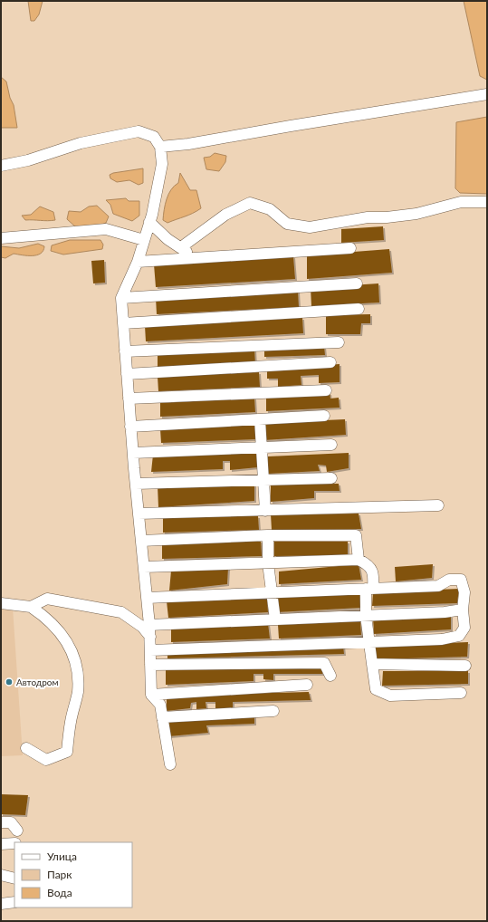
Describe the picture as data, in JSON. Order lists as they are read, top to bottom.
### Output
{
  "places": ["Автодром"],
  "legend": ["Улица", "Парк", "Вода"]
}
